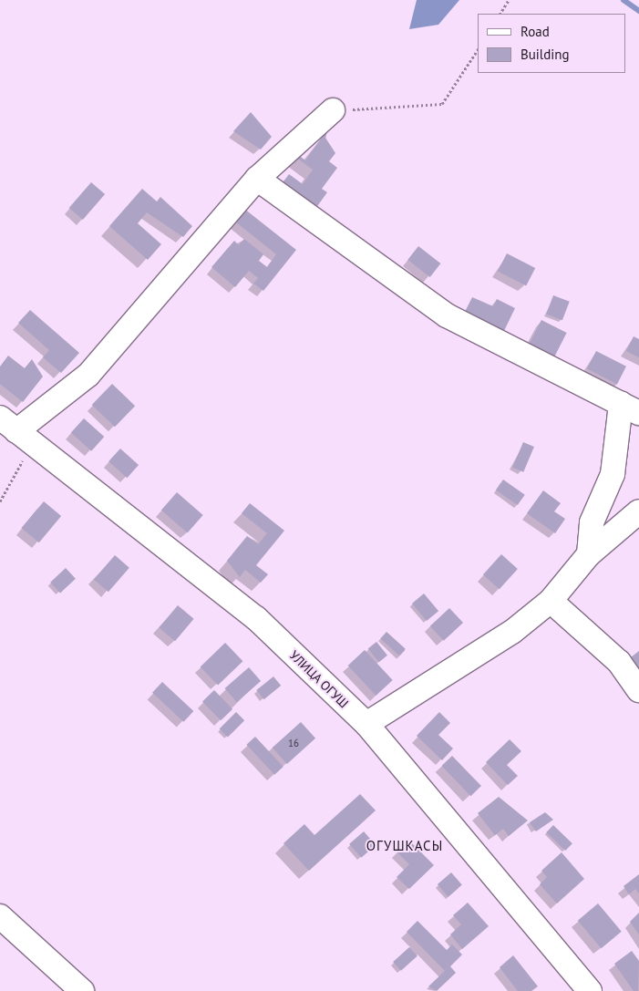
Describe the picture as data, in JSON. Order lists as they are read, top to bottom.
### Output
{
  "streets": {
    "street": ["УЛИЦА ОГУШ"]
  },
  "districts": ["ОГУШКАСЫ"],
  "house_numbers": ["16"],
  "legend": ["Road", "Building"]
}
